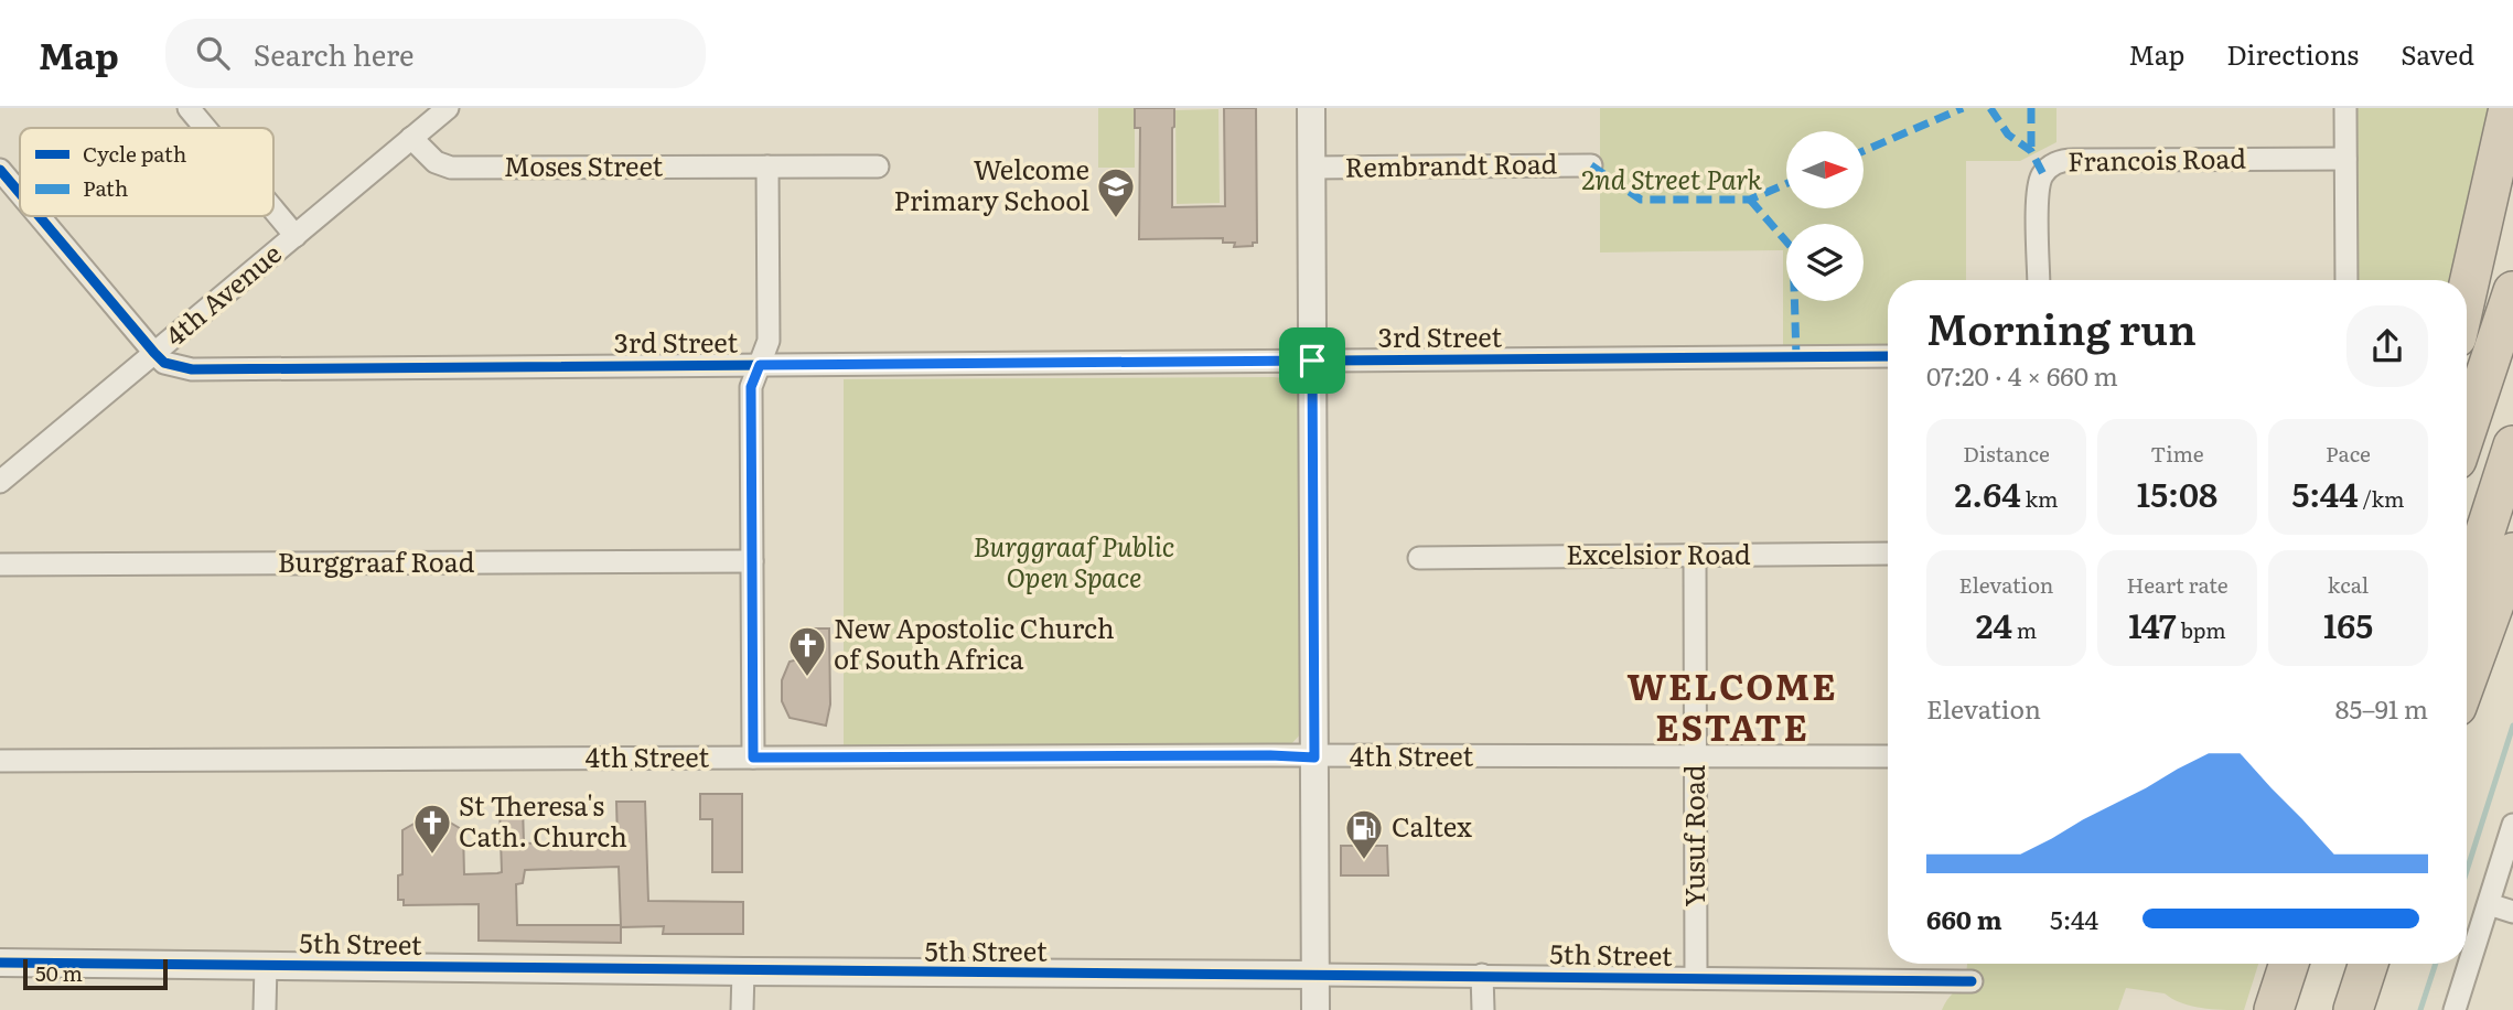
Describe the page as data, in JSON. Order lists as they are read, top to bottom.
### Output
{
  "streets": {
    "street": [
      "Francois Road",
      "Rembrandt Road",
      "Moses Street",
      "4th Avenue",
      "3rd Street",
      "Excelsior Road",
      "Burggraaf Road",
      "4th Street",
      "Yusuf Road",
      "5th Street"
    ]
  },
  "crossings": [
    ["Moses Street", "4th Avenue"],
    ["4th Avenue", "3rd Street"],
    ["Excelsior Road", "Yusuf Road"],
    ["4th Street", "Yusuf Road"],
    ["Yusuf Road", "5th Street"]
  ],
  "districts": ["WELCOME ESTATE"],
  "parks": ["2nd Street Park", "Burggraaf Public Open Space"],
  "places": {
    "school or university": ["Welcome Primary School"],
    "church": ["New Apostolic Church of South Africa", "St Theresa's Cath. Church"],
    "fuel station": ["Caltex"]
  },
  "legend": ["Cycle path", "Path"],
  "scale_bar": "50 m",
  "north": "right",
  "page": {
    "header": "Map",
    "search": "Search here",
    "nav": ["Map", "Directions", "Saved"],
    "heading": ["Morning run", "07:20 · 4 × 660 m"],
    "stats": [
      ["Distance", "2.64 km"],
      ["Time", "15:08"],
      ["Pace", "5:44 /km"],
      ["Elevation", "24 m"],
      ["Heart rate", "147 bpm"],
      ["kcal", "165"]
    ],
    "chart": ["Elevation", "85–91 m"],
    "list": [
      {
        "name": "660 m",
        "note": "5:44"
      }
    ],
    "scale": "50 m"
  }
}
